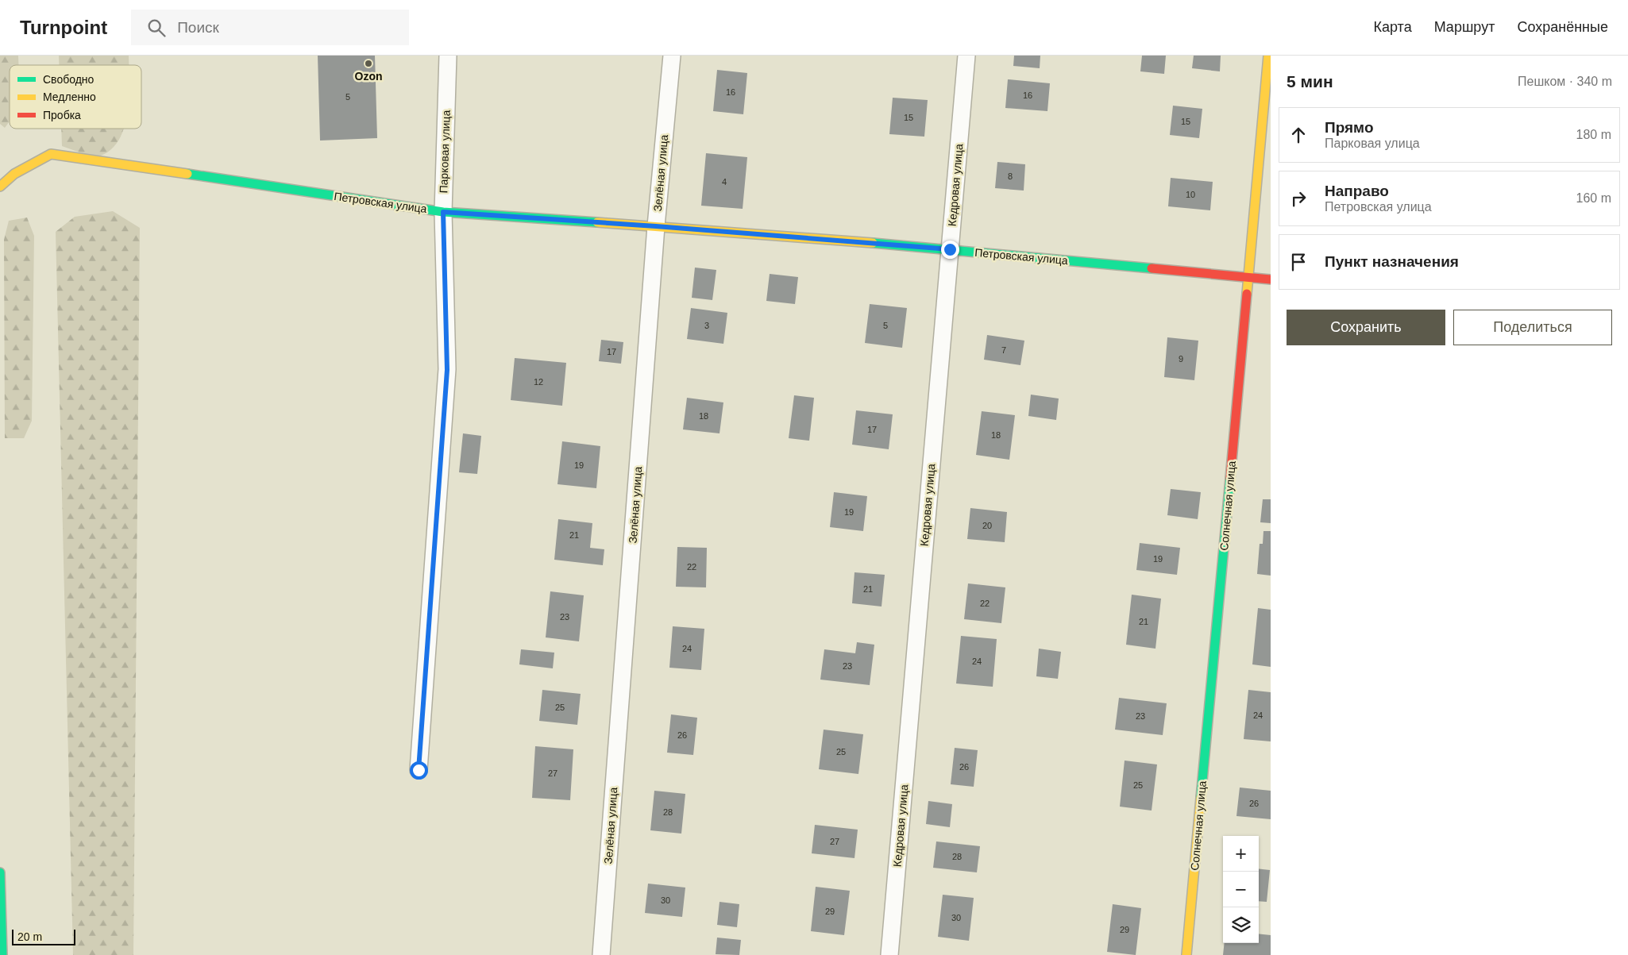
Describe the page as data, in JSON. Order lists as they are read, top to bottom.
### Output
{
  "streets": {
    "street": [
      "Парковая улица",
      "Зелёная улица",
      "Кедровая улица",
      "Петровская улица",
      "Солнечная улица"
    ]
  },
  "crossings": [
    ["Парковая улица", "Петровская улица"],
    ["Зелёная улица", "Петровская улица"],
    ["Кедровая улица", "Петровская улица"],
    ["Петровская улица", "Солнечная улица"]
  ],
  "places": ["Ozon"],
  "house_numbers": [
    "16",
    "16",
    "5",
    "15",
    "15",
    "8",
    "4",
    "10",
    "3",
    "5",
    "7",
    "17",
    "9",
    "12",
    "18",
    "17",
    "18",
    "19",
    "19",
    "20",
    "21",
    "19",
    "22",
    "21",
    "22",
    "23",
    "21",
    "24",
    "24",
    "23",
    "25",
    "24",
    "23",
    "26",
    "25",
    "26",
    "27",
    "25",
    "26",
    "28",
    "27",
    "28",
    "30",
    "29",
    "30",
    "29"
  ],
  "legend": ["Свободно", "Медленно", "Пробка"],
  "scale_bar": "20 m",
  "page": {
    "header": "Turnpoint",
    "search": "Поиск",
    "nav": ["Карта", "Маршрут", "Сохранённые"],
    "heading": ["5 мин", "Пешком · 340 m"],
    "list": [
      ["Прямо", "Парковая улица", "180 m"],
      ["Направо", "Петровская улица", "160 m"],
      "Пункт назначения"
    ],
    "buttons": ["Сохранить", "Поделиться"],
    "map_buttons": ["+", "−"],
    "scale": "20 m"
  }
}
